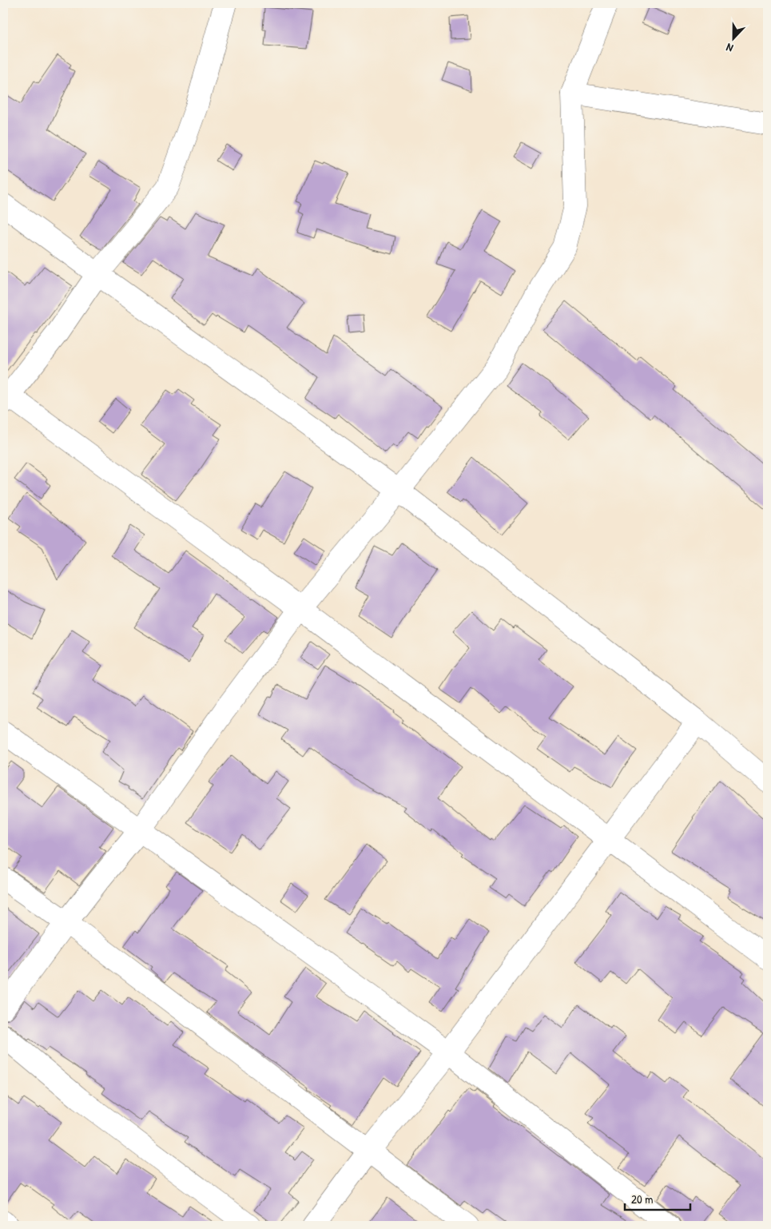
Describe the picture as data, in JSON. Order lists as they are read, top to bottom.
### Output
{
  "scale_bar": "20 m",
  "north": "bottom"
}
